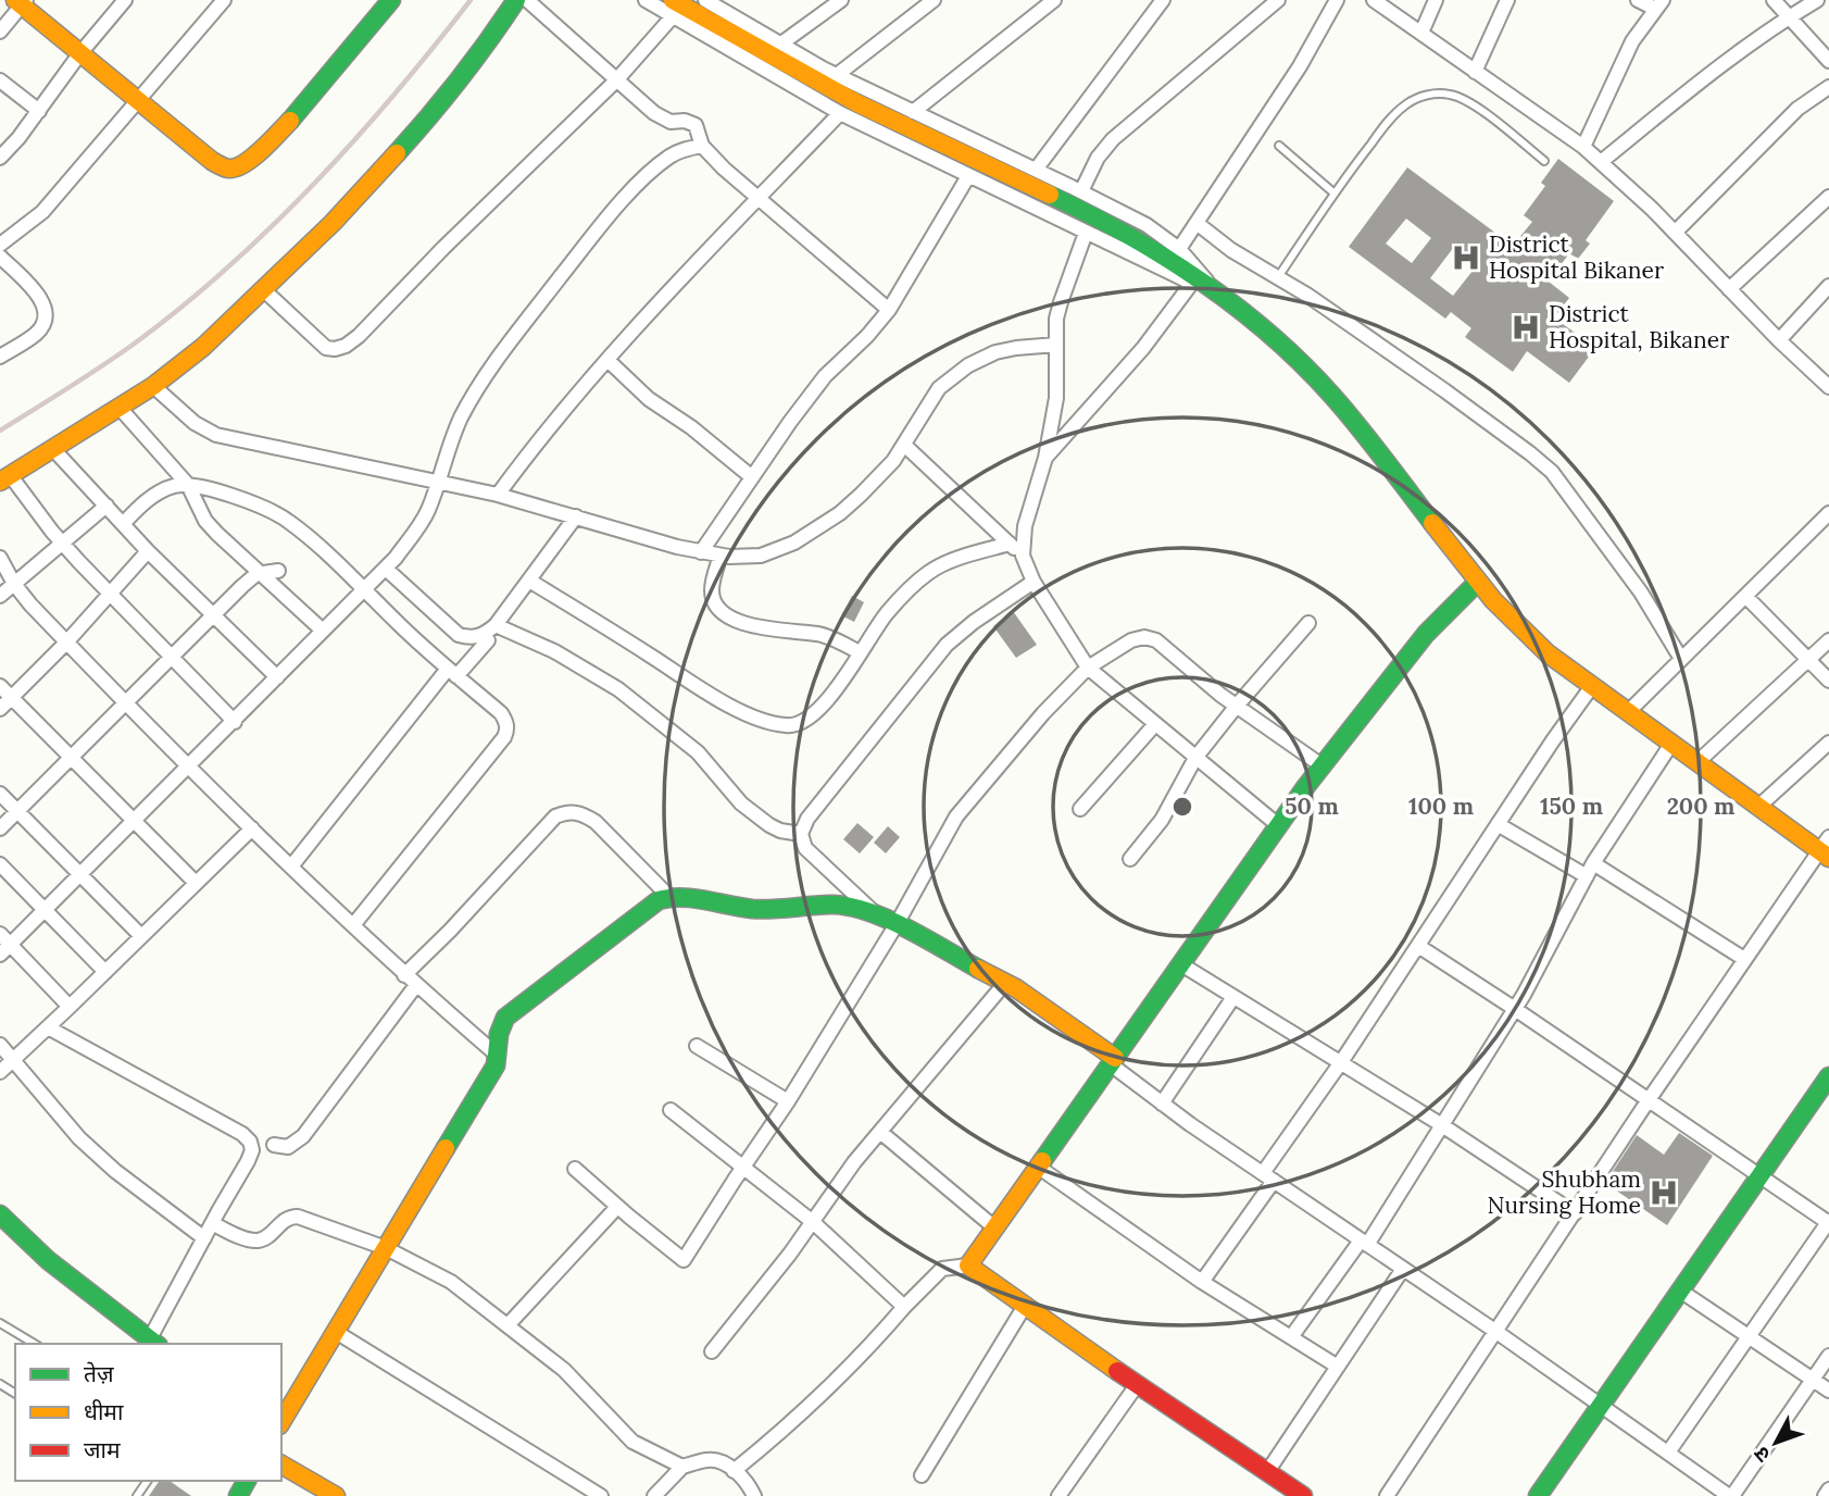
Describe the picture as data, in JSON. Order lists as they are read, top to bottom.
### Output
{
  "places": {
    "hospital": ["District Hospital Bikaner", "District Hospital, Bikaner", "Shubham Nursing Home"]
  },
  "legend": ["तेज़", "धीमा", "जाम"],
  "north": "bottom left",
  "rings": [
    "50 m",
    "100 m",
    "150 m",
    "200 m"
  ]
}
